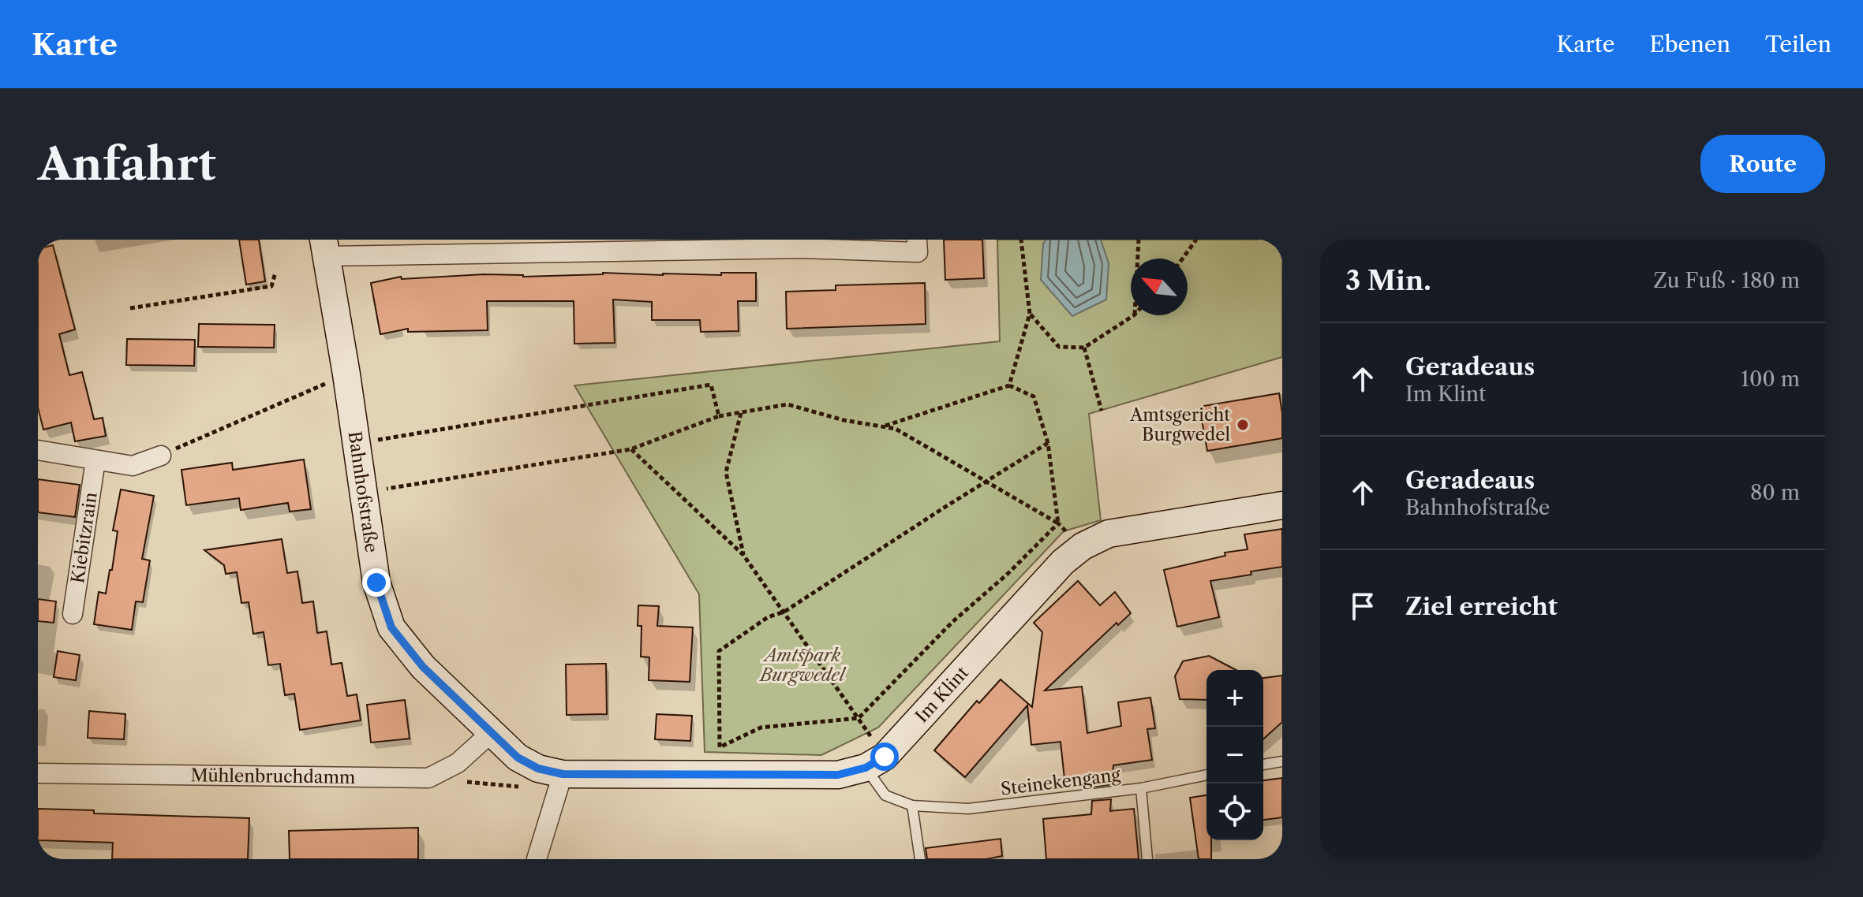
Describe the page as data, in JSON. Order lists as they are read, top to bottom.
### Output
{
  "streets": {
    "main road": ["Bahnhofstraße", "Im Klint"],
    "street": ["Kiebitzrain", "Mühlenbruchdamm"],
    "lane": ["Steinekengang"]
  },
  "crossings": [
    ["Bahnhofstraße", "Mühlenbruchdamm"],
    ["Im Klint", "Steinekengang"]
  ],
  "parks": ["Amtspark Burgwedel"],
  "places": ["Amtsgericht Burgwedel"],
  "north": "top left",
  "page": {
    "header": "Karte",
    "nav": ["Karte", "Ebenen", "Teilen"],
    "buttons": "Route",
    "title": "Anfahrt",
    "heading": ["3 Min.", "Zu Fuß · 180 m"],
    "list": [
      ["Geradeaus", "Im Klint", "100 m"],
      ["Geradeaus", "Bahnhofstraße", "80 m"],
      "Ziel erreicht"
    ],
    "map_buttons": ["+", "−"]
  }
}
